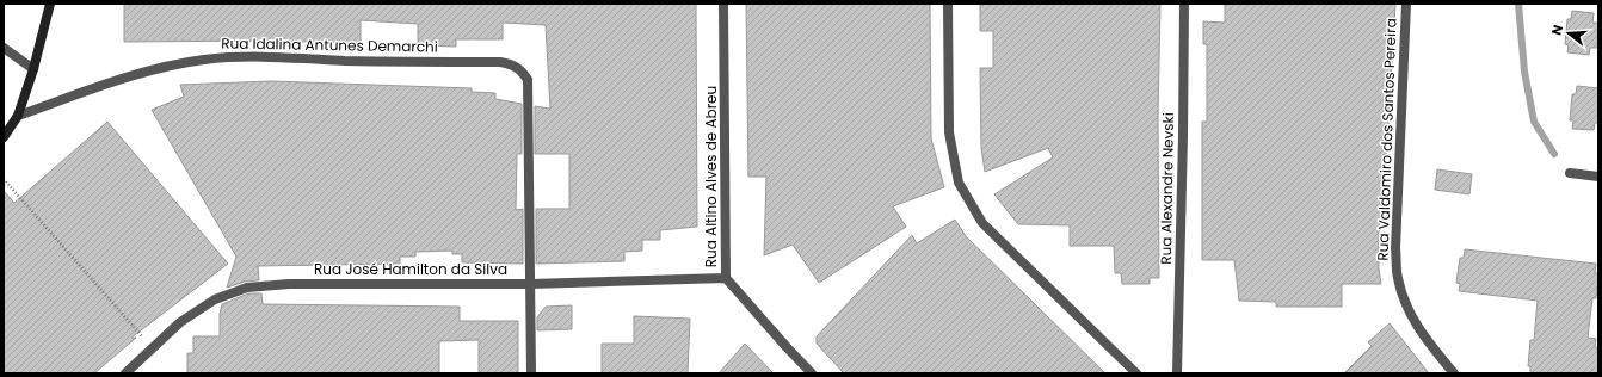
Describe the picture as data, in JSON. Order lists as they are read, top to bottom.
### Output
{
  "streets": {
    "street": [
      "Rua Idalina Antunes Demarchi",
      "Rua Valdomiro dos Santos Pereira",
      "Rua Altino Alves de Abreu",
      "Rua Alexandre Nevski",
      "Rua José Hamilton da Silva"
    ]
  },
  "crossings": [
    ["Rua Idalina Antunes Demarchi", "Rua José Hamilton da Silva"],
    ["Rua Altino Alves de Abreu", "Rua José Hamilton da Silva"]
  ],
  "north": "left"
}
